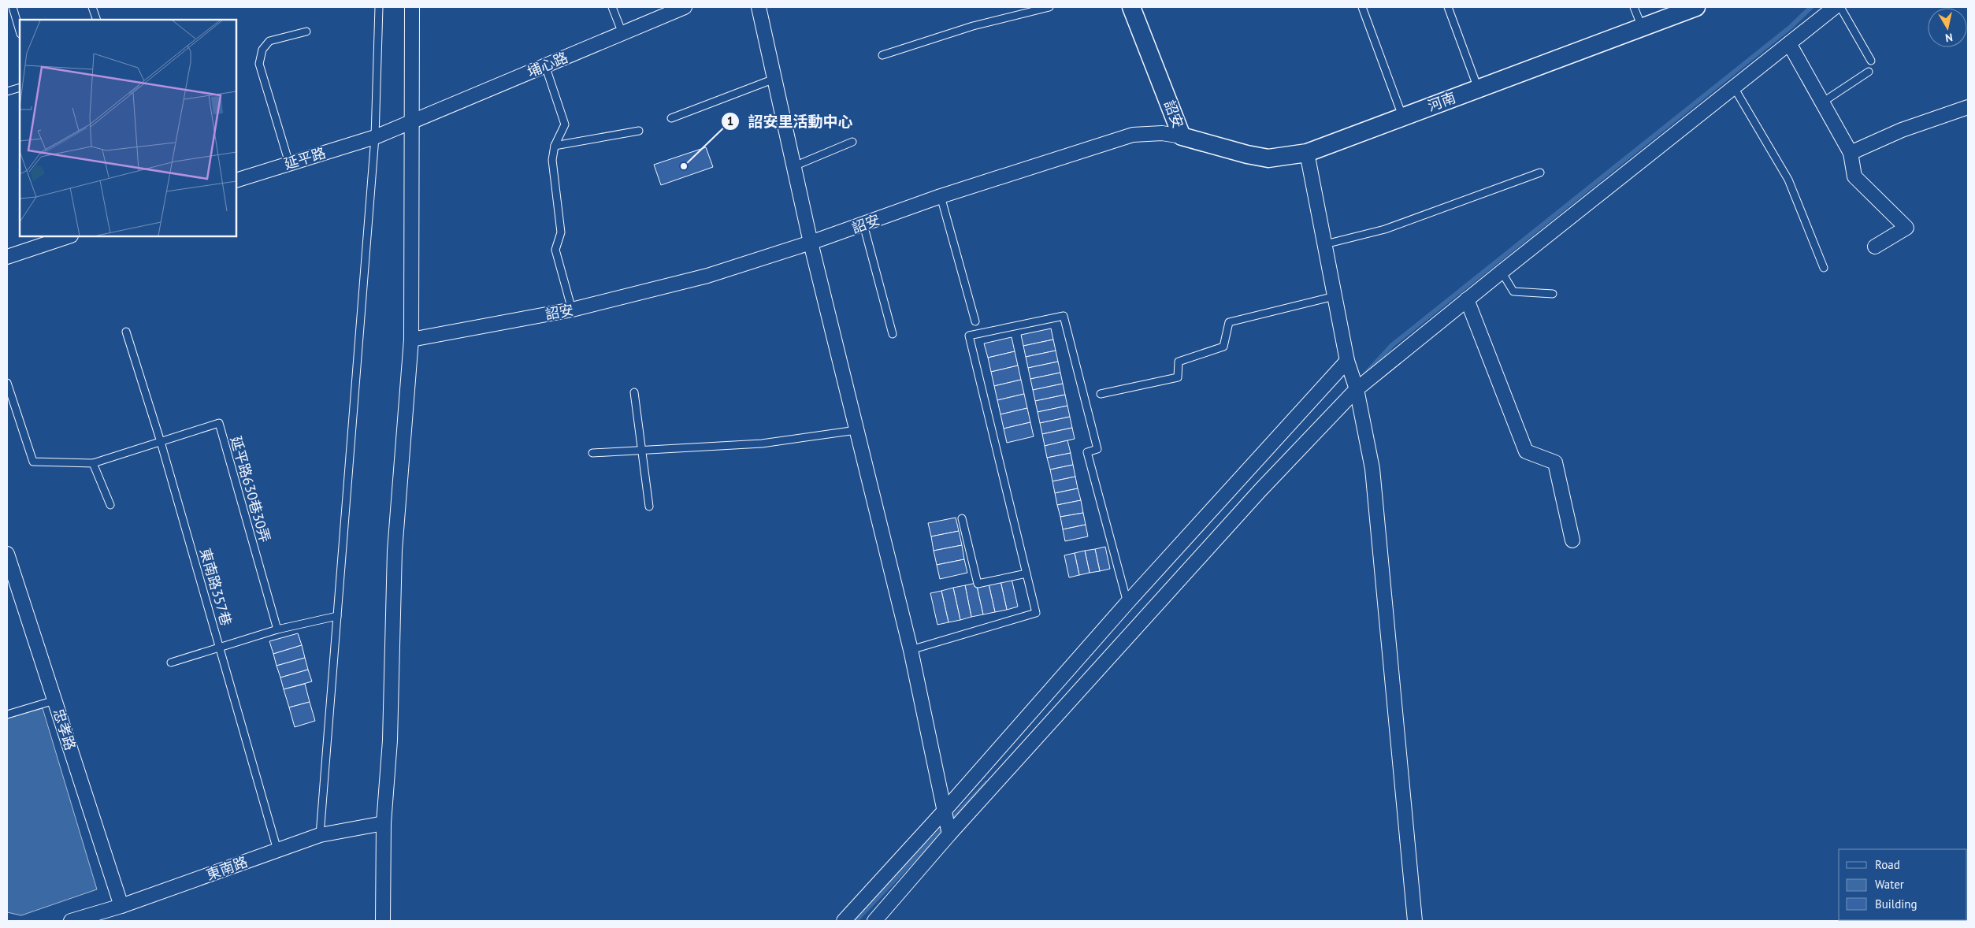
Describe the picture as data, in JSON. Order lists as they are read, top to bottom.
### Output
{
  "streets": {
    "street": [
      "埔心路",
      "河南",
      "詔安",
      "延平路",
      "忠孝路",
      "東南路"
    ],
    "lane": ["延平路630巷30弄", "東南路357巷"]
  },
  "crossings": [
    ["埔心路", "延平路"],
    ["河南", "詔安"],
    ["延平路630巷30弄", "東南路357巷"],
    ["東南路357巷", "東南路"],
    ["忠孝路", "東南路"]
  ],
  "places": ["詔安里活動中心"],
  "legend": ["Road", "Water", "Building"],
  "north": "bottom"
}
